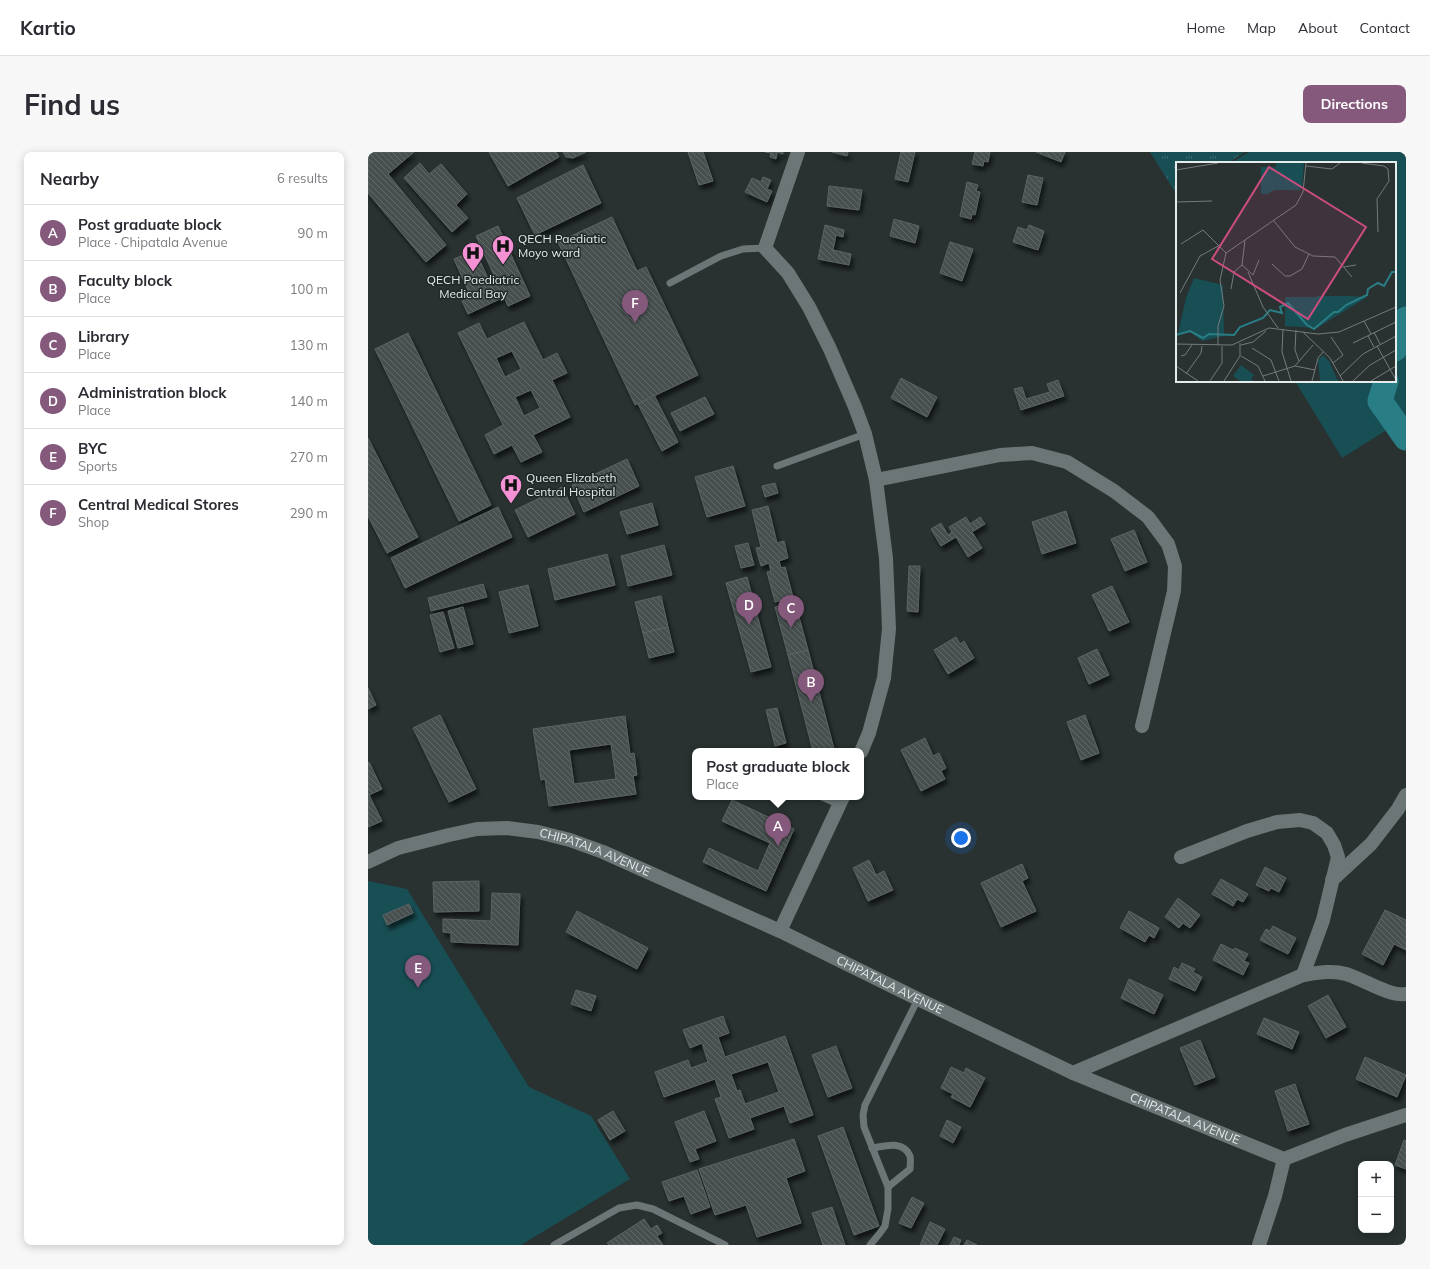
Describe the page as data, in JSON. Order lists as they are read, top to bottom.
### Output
{
  "streets": {
    "street": ["CHIPATALA AVENUE"]
  },
  "places": {
    "hospital": ["QECH Paediatic Moyo ward", "QECH Paediatric Medical Bay", "Queen Elizabeth Central Hospital"]
  },
  "page": {
    "header": "Kartio",
    "nav": [
      "Home",
      "Map",
      "About",
      "Contact"
    ],
    "buttons": "Directions",
    "title": "Find us",
    "heading": ["Nearby", "6 results"],
    "list": [
      {
        "mark": "A",
        "name": "Post graduate block",
        "note": "Place · Chipatala Avenue",
        "value": "90 m"
      },
      {
        "mark": "B",
        "name": "Faculty block",
        "note": "Place",
        "value": "100 m"
      },
      {
        "mark": "C",
        "name": "Library",
        "note": "Place",
        "value": "130 m"
      },
      {
        "mark": "D",
        "name": "Administration block",
        "note": "Place",
        "value": "140 m"
      },
      {
        "mark": "E",
        "name": "BYC",
        "note": "Sports",
        "value": "270 m"
      },
      {
        "mark": "F",
        "name": "Central Medical Stores",
        "note": "Shop",
        "value": "290 m"
      }
    ],
    "pins": [
      "F",
      "D",
      "C",
      "B",
      "A",
      "E"
    ],
    "popup": ["Post graduate block", "Place"],
    "map_buttons": ["+", "−"]
  }
}
